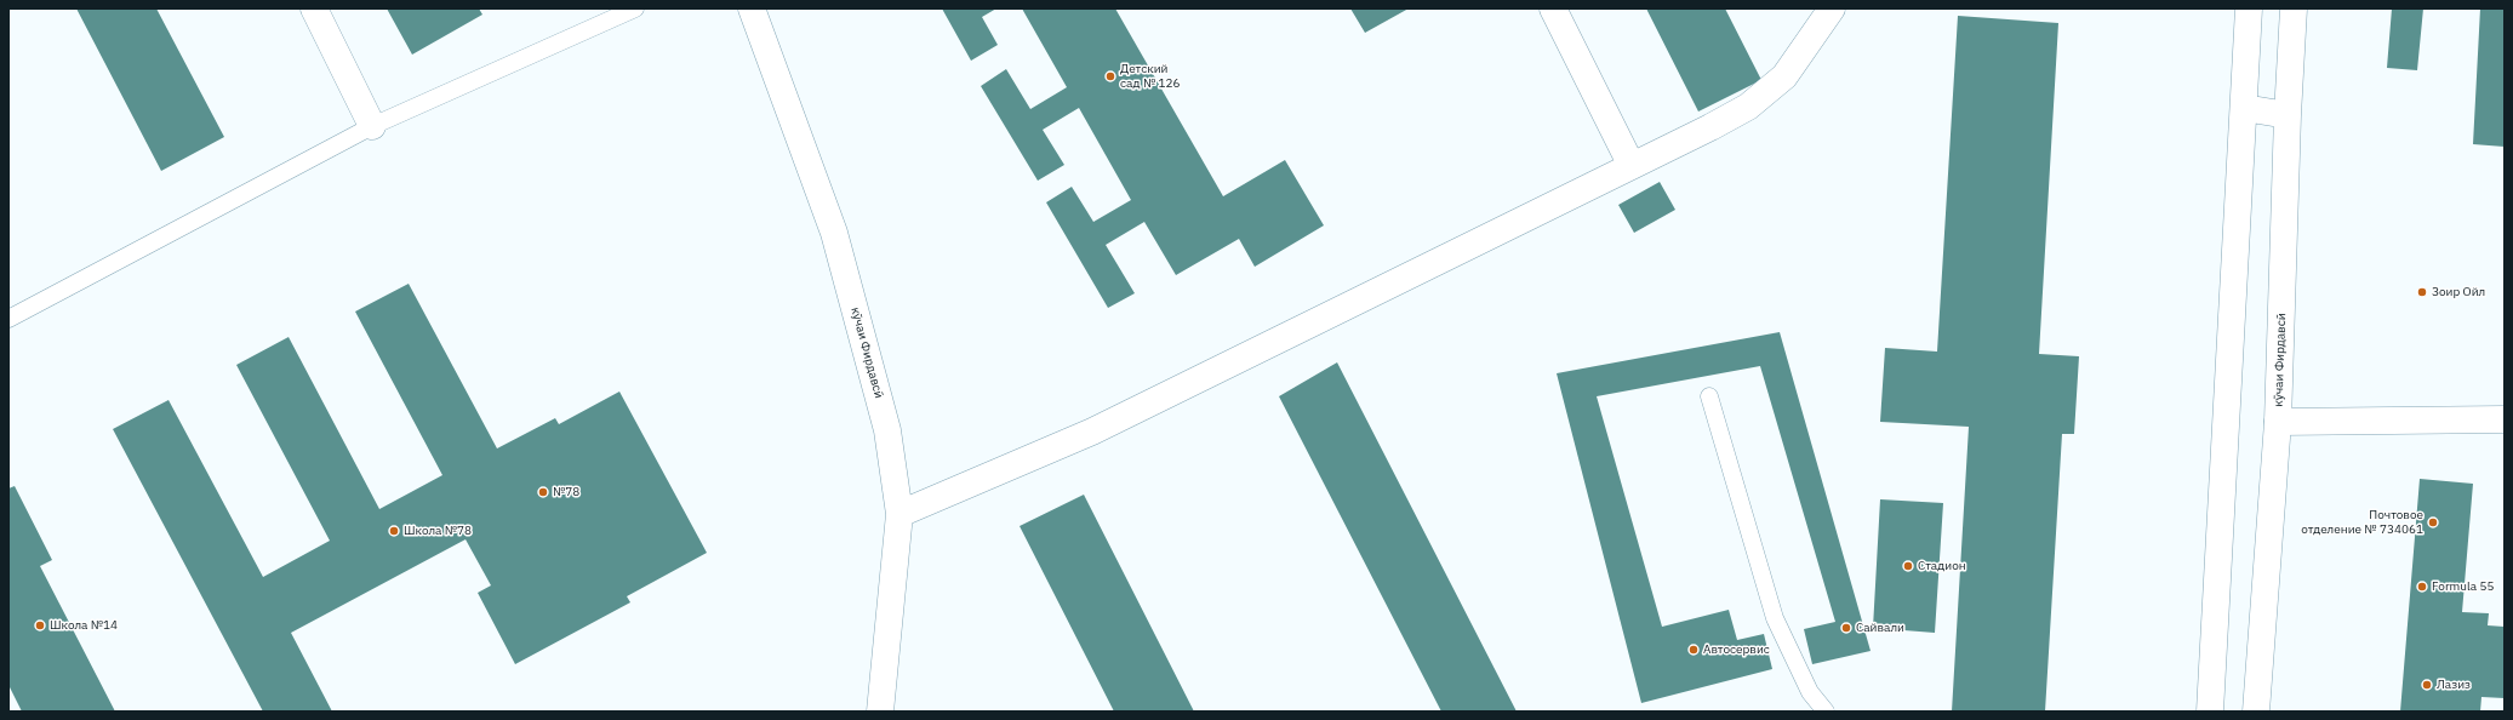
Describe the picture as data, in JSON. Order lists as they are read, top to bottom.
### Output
{
  "streets": {
    "street": ["кӯчаи Фирдавсӣ"]
  },
  "places": [
    "Детский сад № 126",
    "Зоир Ойл",
    "№78",
    "Почтовое отделение № 734061",
    "Школа №78",
    "Стадион",
    "Formula 55",
    "Школа №14",
    "Сайвали",
    "Автосервис",
    "Лазиз"
  ]
}
